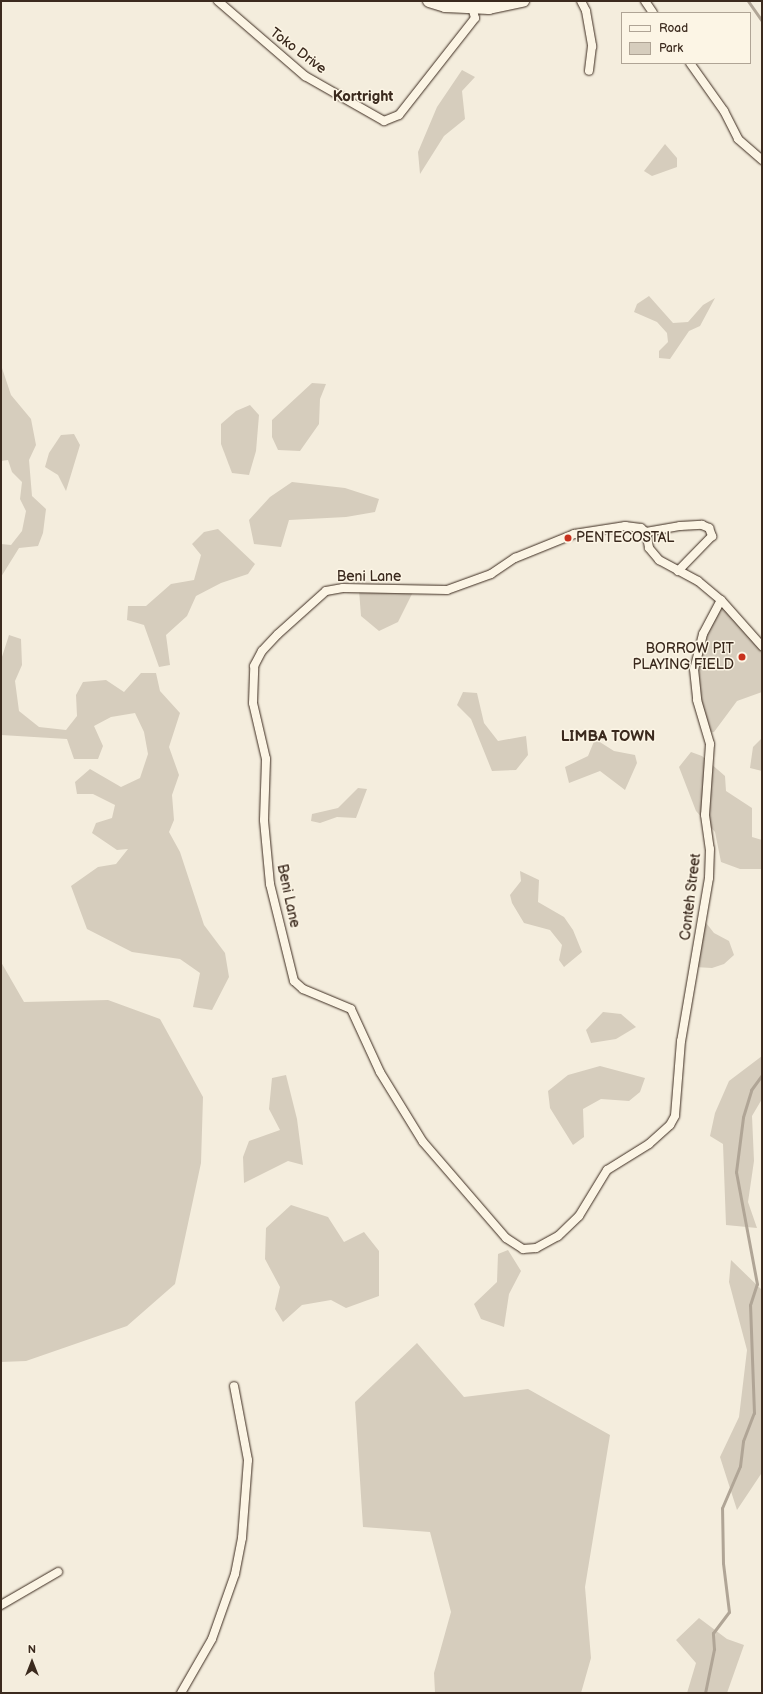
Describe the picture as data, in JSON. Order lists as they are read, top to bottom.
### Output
{
  "streets": {
    "street": ["Toko Drive", "Beni Lane", "Conteh Street"]
  },
  "crossings": [
    ["Beni Lane", "Conteh Street"]
  ],
  "districts": ["Kortright", "LIMBA TOWN"],
  "places": ["PENTECOSTAL", "BORROW PIT PLAYING FIELD"],
  "legend": ["Road", "Park"],
  "north": "top"
}
